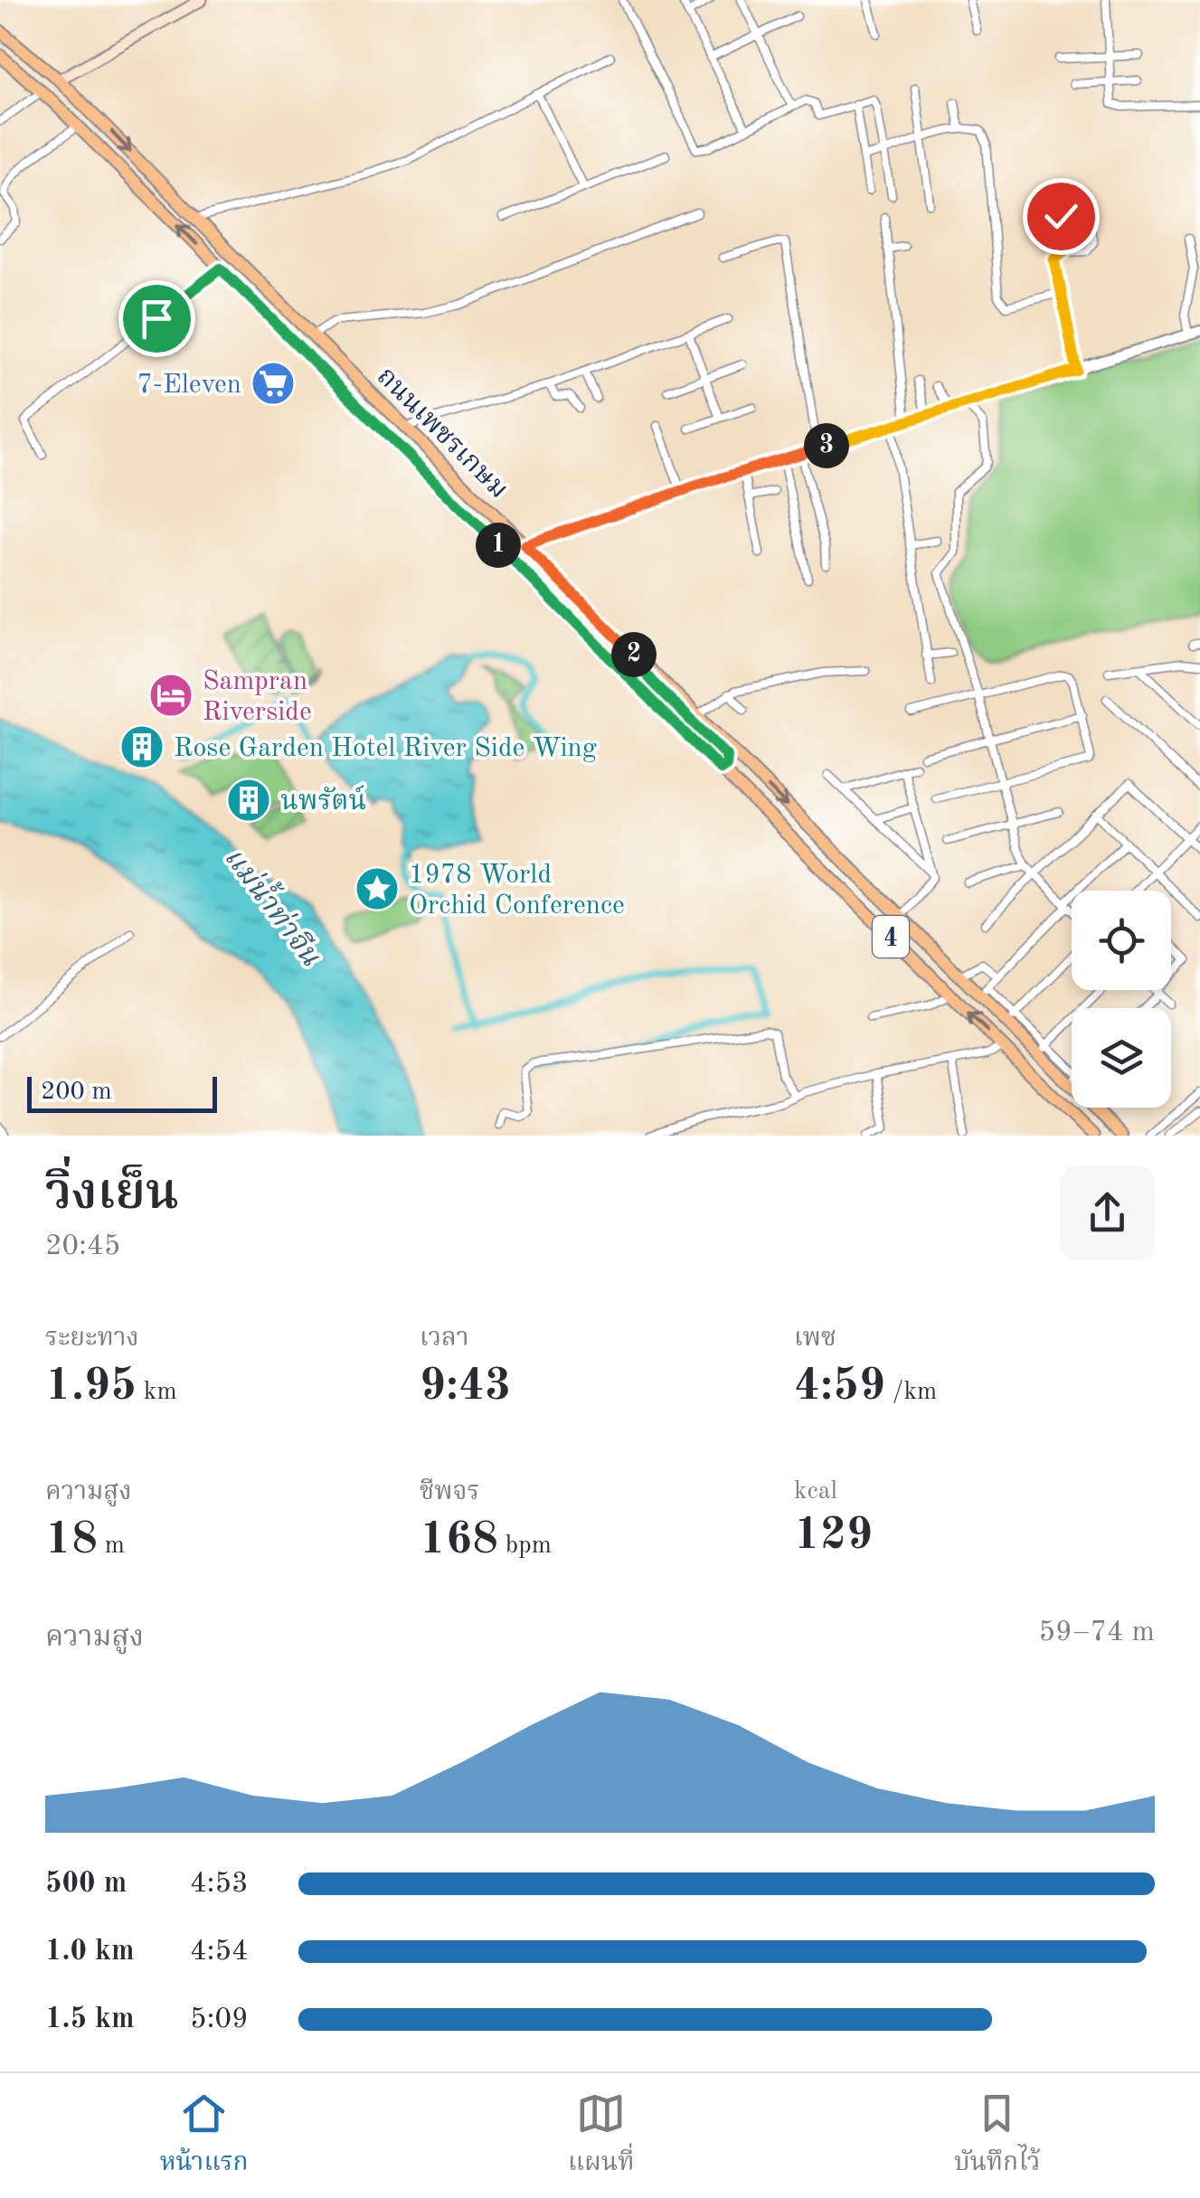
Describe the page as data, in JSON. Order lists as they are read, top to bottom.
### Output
{
  "streets": {
    "main road": ["ถนนเพชรเกษม", "4"]
  },
  "water": ["แม่น้ำท่าจีน"],
  "places": {
    "supermarket": ["7-Eleven"],
    "hotel": ["Sampran Riverside"],
    "building": ["Rose Garden Hotel River Side Wing", "นพรัตน์"],
    "place": ["1978 World Orchid Conference"]
  },
  "scale_bar": "200 m",
  "page": {
    "pins": ["3", "1", "2"],
    "scale": "200 m",
    "heading": ["วิ่งเย็น", "20:45"],
    "stats": [
      ["ระยะทาง", "1.95 km"],
      ["เวลา", "9:43"],
      ["เพซ", "4:59 /km"],
      ["ความสูง", "18 m"],
      ["ชีพจร", "168 bpm"],
      ["kcal", "129"]
    ],
    "chart": ["ความสูง", "59–74 m"],
    "list": [
      {
        "name": "500 m",
        "note": "4:53"
      },
      {
        "name": "1.0 km",
        "note": "4:54"
      },
      {
        "name": "1.5 km",
        "note": "5:09"
      }
    ],
    "tabs": ["หน้าแรก", "แผนที่", "บันทึกไว้"]
  }
}
